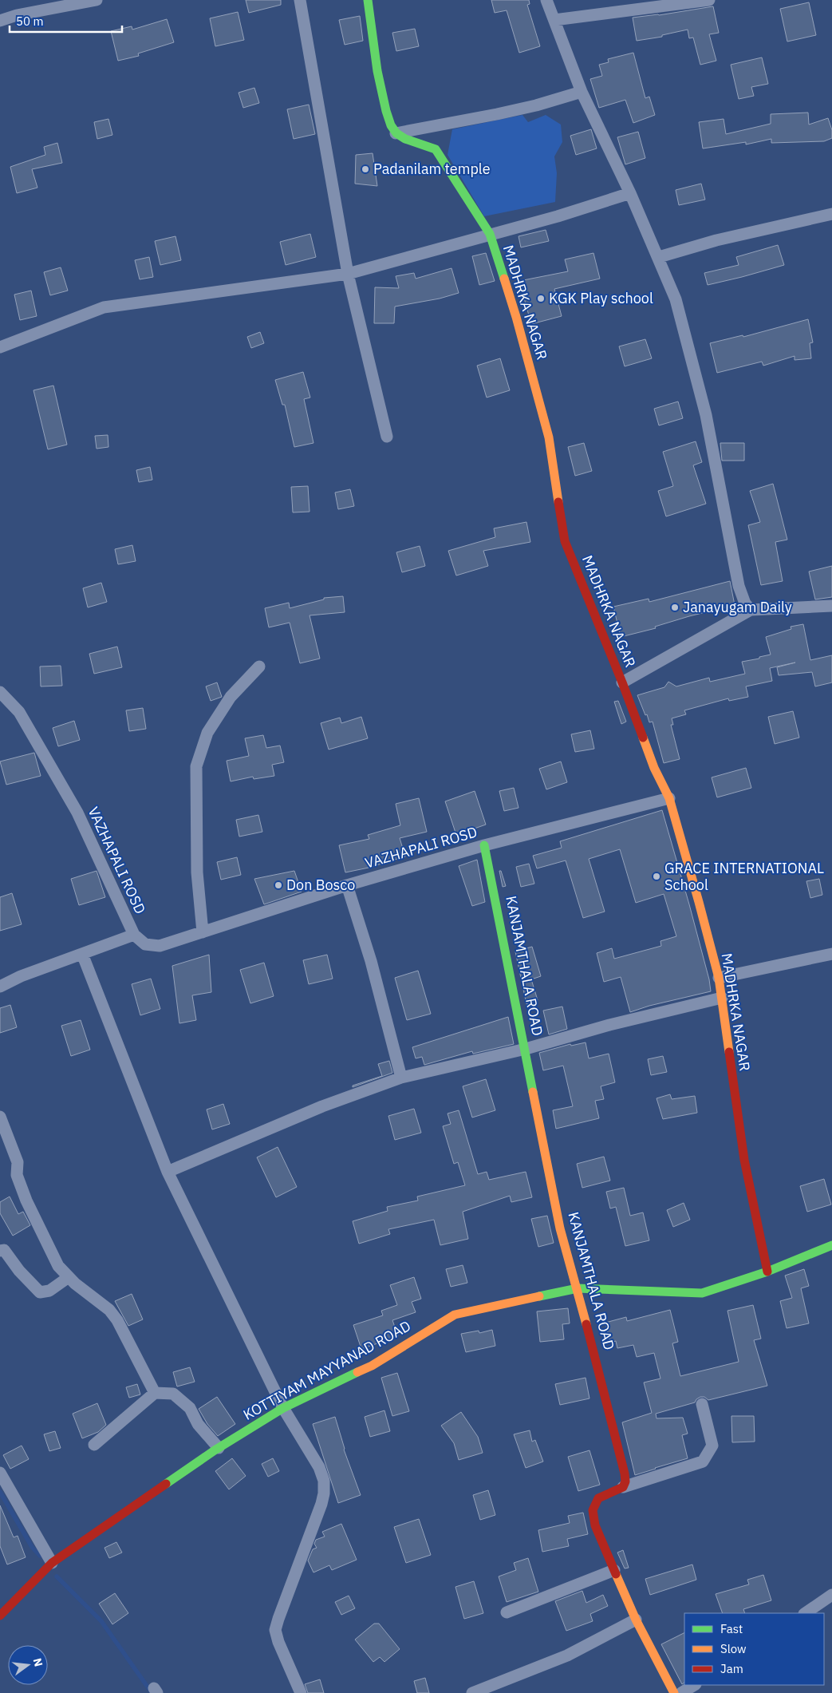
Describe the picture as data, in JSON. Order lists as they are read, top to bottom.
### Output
{
  "streets": {
    "street": [
      "MADHRKA NAGAR",
      "VAZHAPALI ROSD",
      "KANJAMTHALA ROAD",
      "KOTTIYAM MAYYANAD ROAD"
    ]
  },
  "crossings": [
    ["MADHRKA NAGAR", "VAZHAPALI ROSD"],
    ["MADHRKA NAGAR", "KOTTIYAM MAYYANAD ROAD"],
    ["VAZHAPALI ROSD", "KANJAMTHALA ROAD"],
    ["KANJAMTHALA ROAD", "KOTTIYAM MAYYANAD ROAD"]
  ],
  "places": [
    "Padanilam temple",
    "KGK Play school",
    "Janayugam Daily",
    "GRACE INTERNATIONAL School",
    "Don Bosco"
  ],
  "legend": ["Fast", "Slow", "Jam"],
  "scale_bar": "50 m",
  "north": "right"
}
